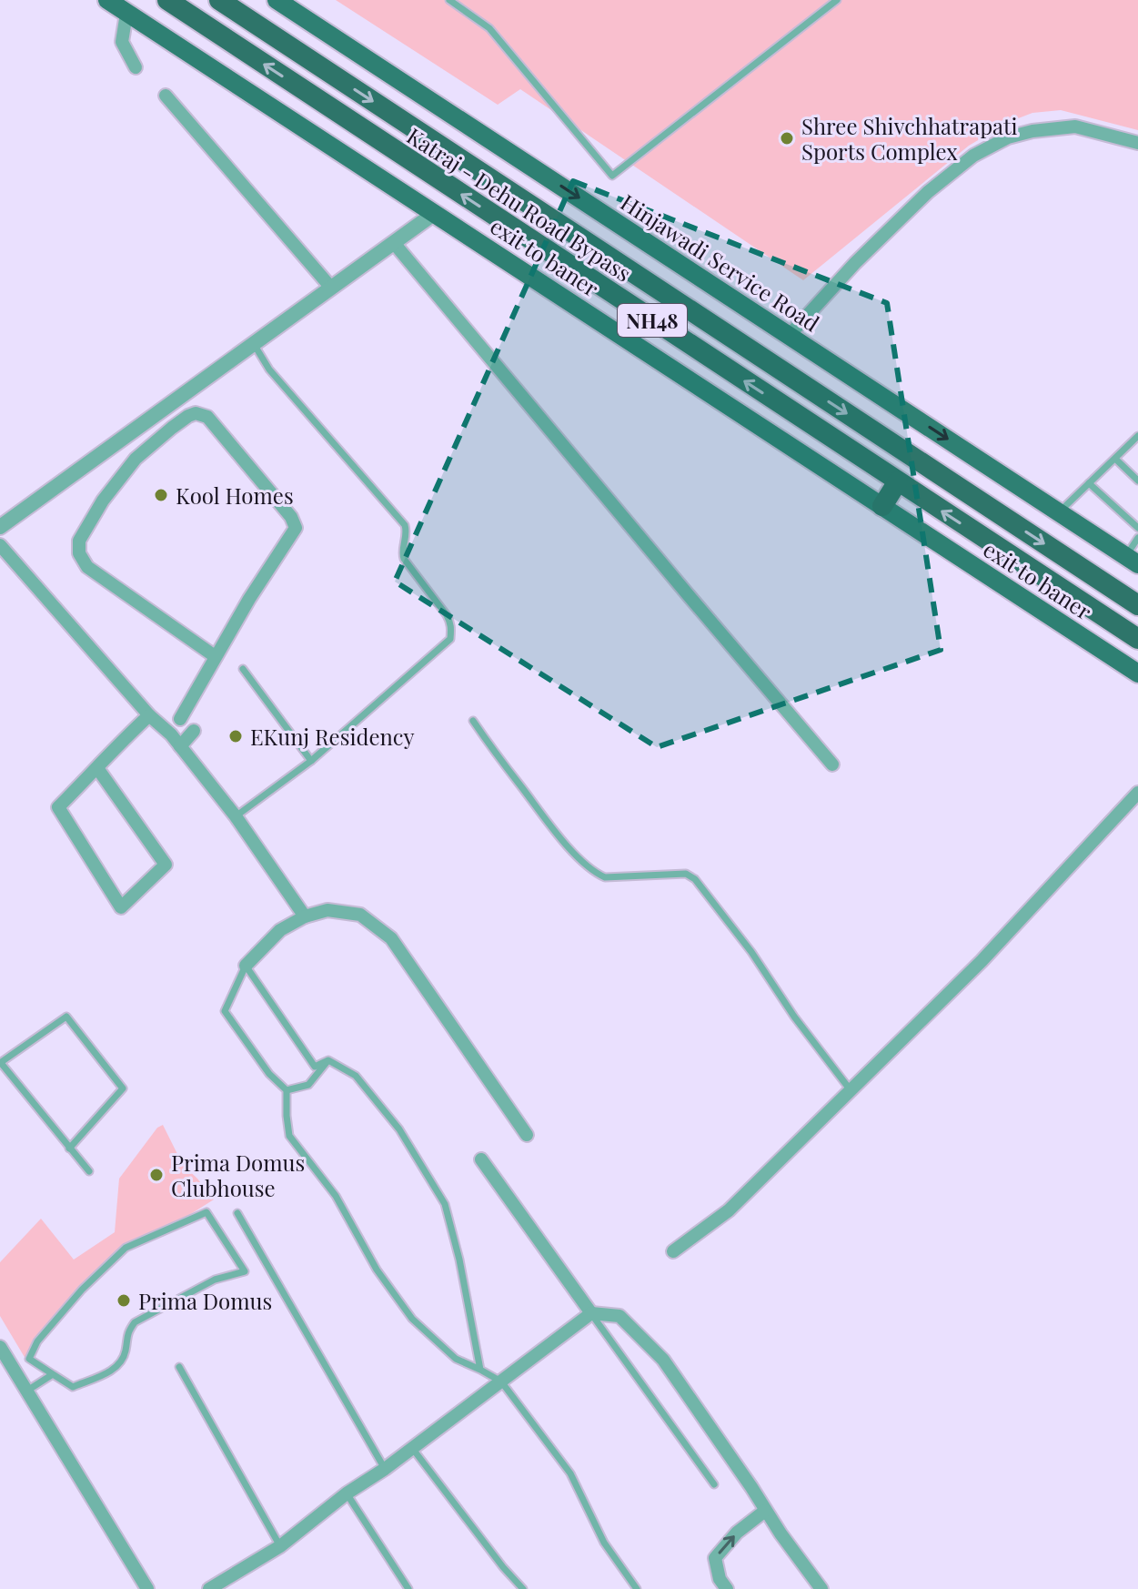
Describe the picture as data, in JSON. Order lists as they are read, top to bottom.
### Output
{
  "streets": {
    "highway": ["Katraj - Dehu Road Bypass", "NH48"],
    "main road": ["exit to baner", "Hinjawadi Service Road"]
  },
  "one_way": ["Hinjawadi Service Road"],
  "places": [
    "Shree Shivchhatrapati Sports Complex",
    "Kool Homes",
    "EKunj Residency",
    "Prima Domus Clubhouse",
    "Prima Domus"
  ]
}
